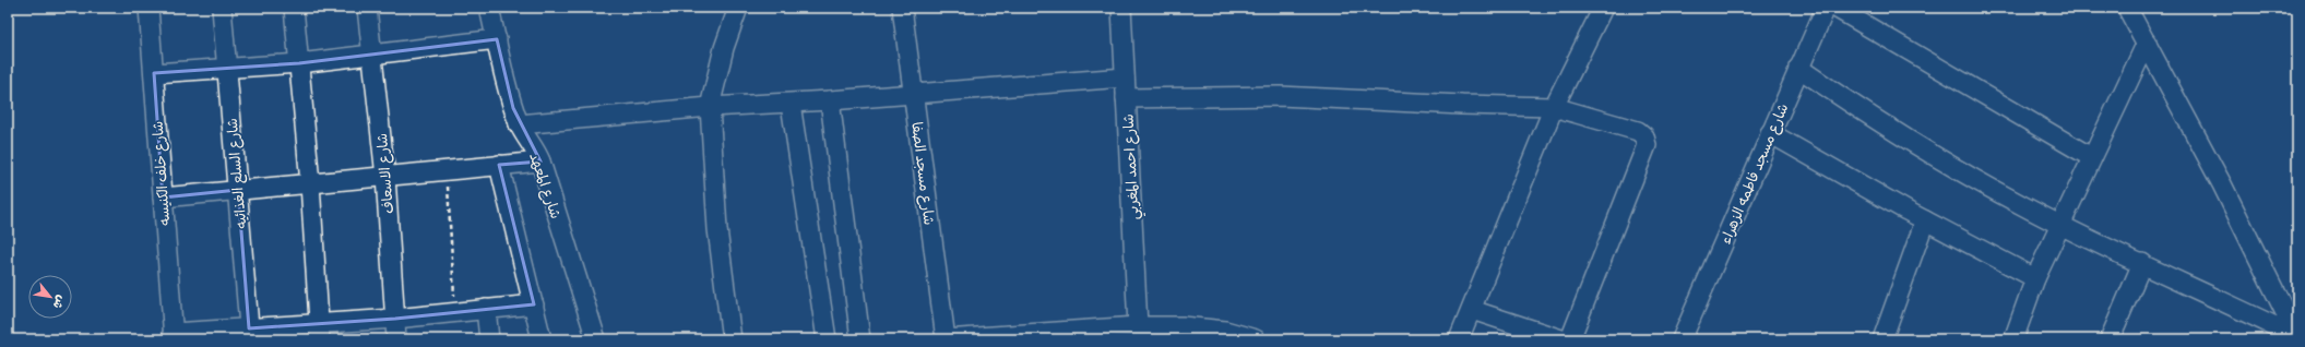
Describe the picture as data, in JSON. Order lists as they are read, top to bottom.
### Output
{
  "streets": {
    "street": [
      "شارع احمد المغربي",
      "شارع خلف الكنيسه",
      "شارع السلع الغذائيه",
      "شارع الاسعاف",
      "شارع مسجد الصفا",
      "شارع مسجد فاطمه الزهراء",
      "شارع المعهد"
    ]
  },
  "north": "bottom right"
}
